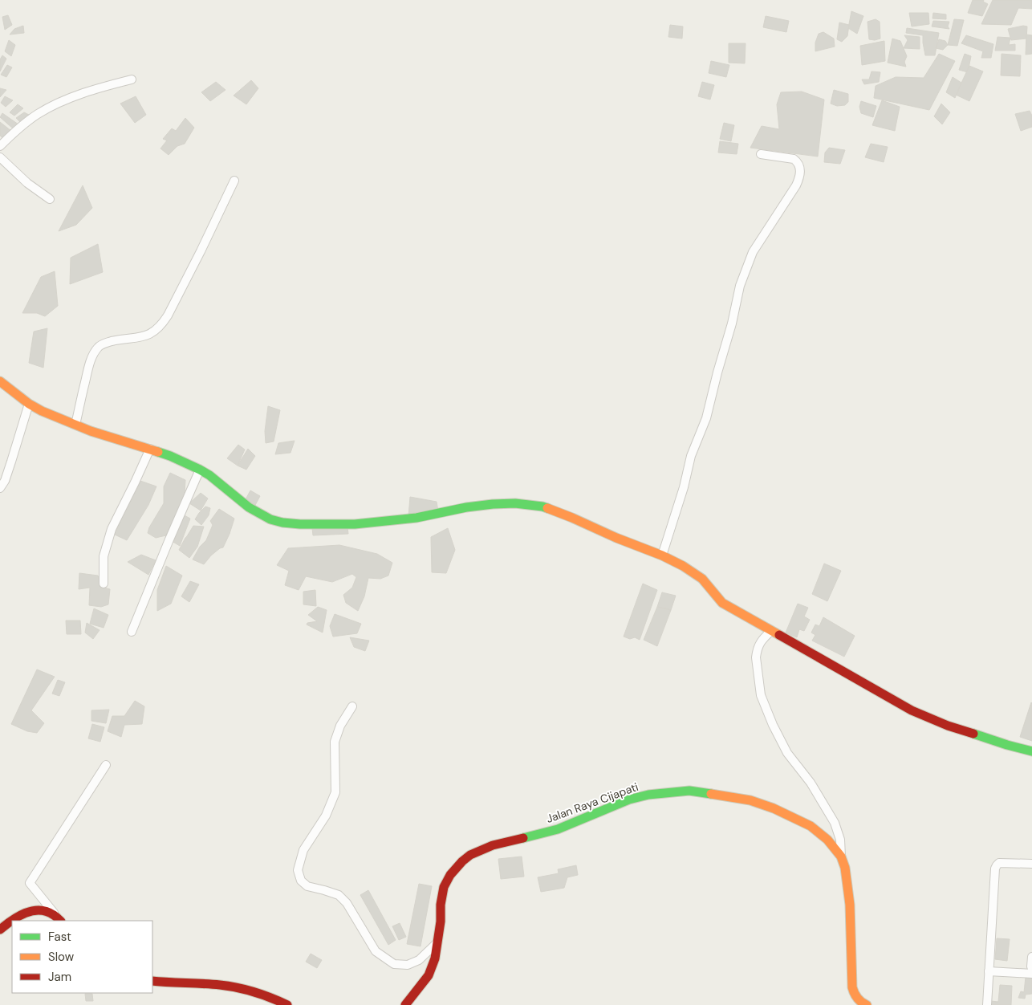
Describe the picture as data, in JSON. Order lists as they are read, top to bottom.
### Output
{
  "streets": {
    "street": ["Jalan Raya Cijapati"]
  },
  "legend": ["Fast", "Slow", "Jam"]
}
